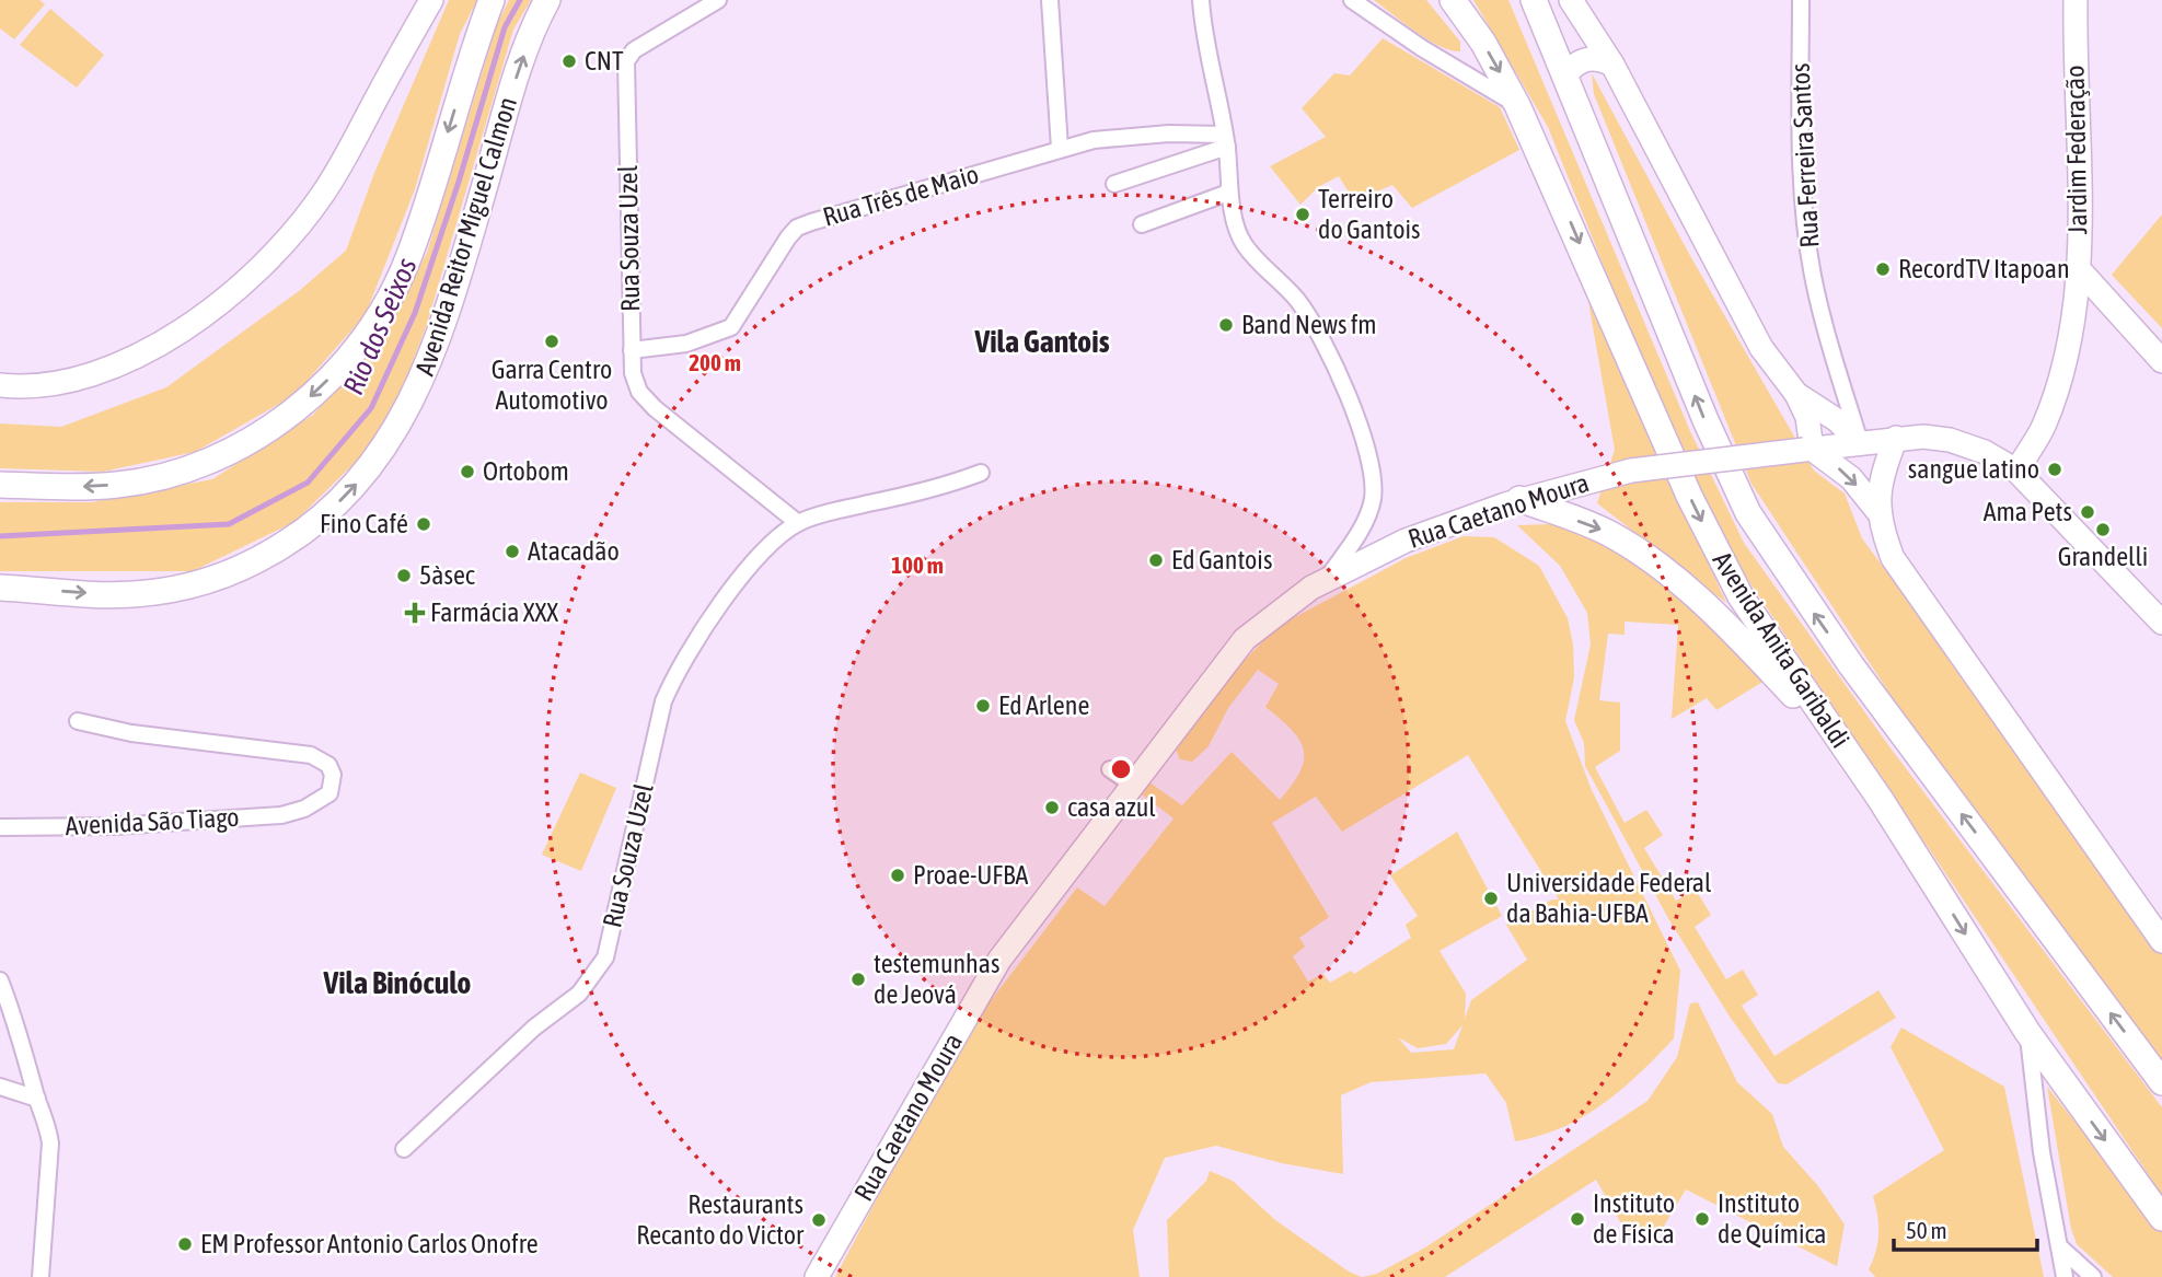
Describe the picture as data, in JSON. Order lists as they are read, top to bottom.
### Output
{
  "streets": {
    "main road": [
      "Jardim Federação",
      "Avenida Reitor Miguel Calmon",
      "Rua Caetano Moura",
      "Avenida Anita Garibaldi"
    ],
    "street": [
      "Rua Ferreira Santos",
      "Rua Três de Maio",
      "Rua Souza Uzel",
      "Avenida São Tiago"
    ]
  },
  "crossings": [
    ["Jardim Federação", "Rua Caetano Moura"],
    ["Rua Ferreira Santos", "Rua Caetano Moura"],
    ["Rua Três de Maio", "Rua Souza Uzel"]
  ],
  "districts": ["Vila Gantois", "Vila Binóculo"],
  "water": ["Rio dos Seixos"],
  "places": {
    "other": [
      "CNT",
      "Terreiro do Gantois",
      "RecordTV Itapoan",
      "Band News fm",
      "Garra Centro Automotivo",
      "sangue latino",
      "Ortobom",
      "Ama Pets",
      "Fino Café",
      "Grandelli",
      "Atacadão",
      "Ed Gantois",
      "5àsec",
      "Ed Arlene",
      "casa azul",
      "Proae-UFBA",
      "Universidade Federal da Bahia-UFBA",
      "testemunhas de Jeová",
      "Instituto de Física",
      "Instituto de Química",
      "Restaurants Recanto do Victor",
      "EM Professor Antonio Carlos Onofre"
    ],
    "health": ["Farmácia XXX"]
  },
  "scale_bar": "50 m",
  "rings": ["200 m", "100 m"]
}
